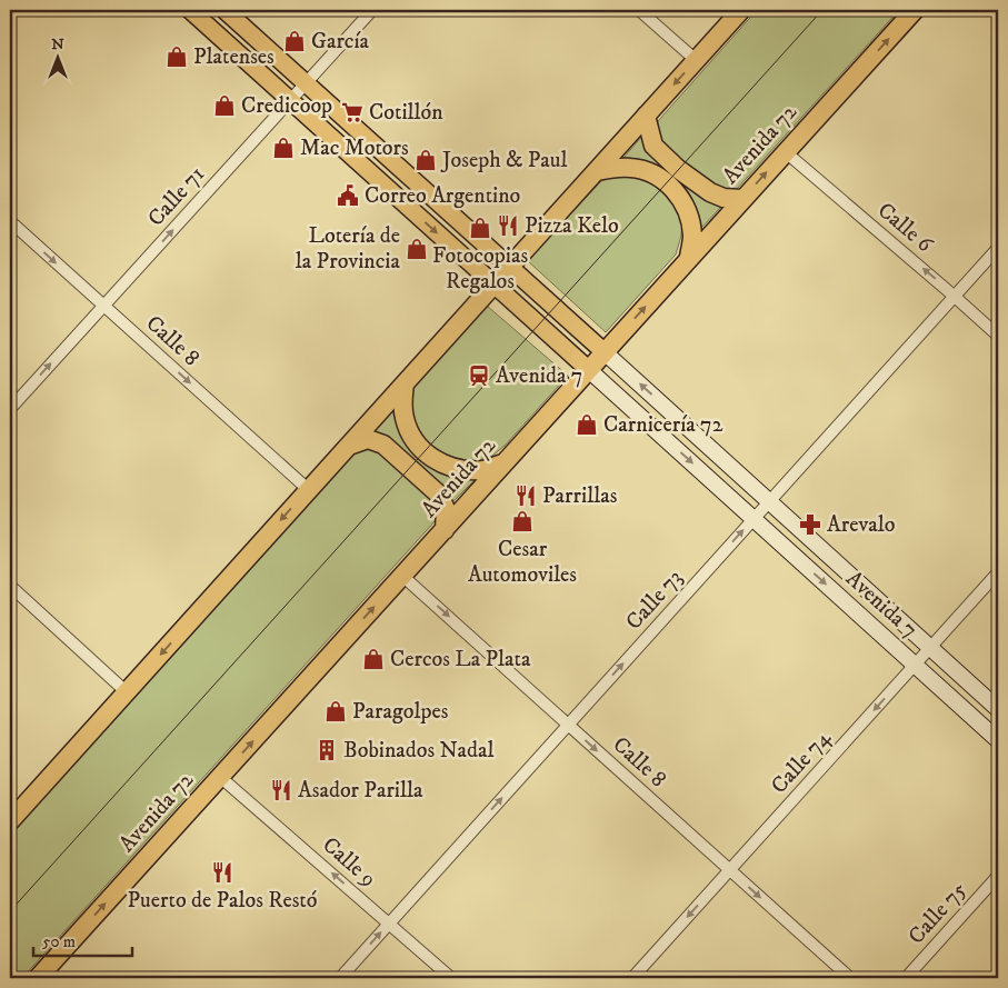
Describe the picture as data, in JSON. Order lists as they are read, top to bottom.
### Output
{
  "streets": {
    "highway": ["Avenida 72"],
    "main road": ["Avenida 7"],
    "street": [
      "Calle 71",
      "Calle 6",
      "Calle 8",
      "Calle 73",
      "Calle 74",
      "Calle 9",
      "Calle 75"
    ]
  },
  "crossings": [
    ["Avenida 72", "Calle 6"],
    ["Avenida 72", "Calle 8"],
    ["Avenida 72", "Avenida 7"],
    ["Avenida 72", "Calle 9"],
    ["Calle 71", "Calle 8"],
    ["Calle 71", "Avenida 7"],
    ["Calle 6", "Calle 73"],
    ["Calle 8", "Calle 73"],
    ["Calle 8", "Calle 74"],
    ["Calle 73", "Avenida 7"],
    ["Calle 73", "Calle 9"],
    ["Avenida 7", "Calle 74"]
  ],
  "one_way": [
    "Calle 71",
    "Calle 6",
    "Calle 8",
    "Calle 73",
    "Calle 74",
    "Calle 9"
  ],
  "places": {
    "shop": [
      "García",
      "Platenses",
      "Credicoop",
      "Mac Motors",
      "Joseph & Paul",
      "Fotocopias Regalos",
      "Lotería de la Provincia",
      "Carnicería 72",
      "Cesar Automoviles",
      "Cercos La Plata",
      "Paragolpes"
    ],
    "supermarket": ["Cotillón"],
    "public building": ["Correo Argentino"],
    "restaurant": [
      "Pizza Kelo",
      "Parrillas",
      "Asador Parilla",
      "Puerto de Palos Restó"
    ],
    "station": ["Avenida 7"],
    "pharmacy": ["Arevalo"],
    "building": ["Bobinados Nadal"]
  },
  "scale_bar": "50 m",
  "north": "top"
}
